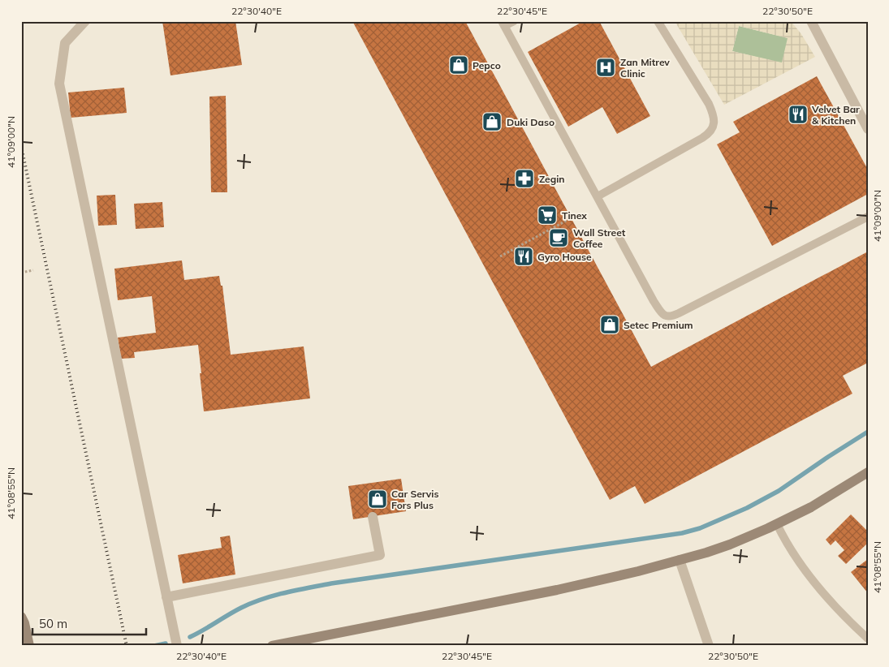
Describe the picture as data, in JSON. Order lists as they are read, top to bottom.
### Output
{
  "places": {
    "shop": [
      "Pepco",
      "Duki Daso",
      "Setec Premium",
      "Car Servis Fors Plus"
    ],
    "hospital": ["Zan Mitrev Clinic"],
    "restaurant": ["Velvet Bar & Kitchen", "Gyro House"],
    "pharmacy": ["Zegin"],
    "supermarket": ["Tinex"],
    "cafe": ["Wall Street Coffee"]
  },
  "scale_bar": "50 m",
  "coordinates": [
    "22°30'40\"E",
    "22°30'45\"E",
    "22°30'50\"E",
    "41°09'00\"N",
    "41°08'55\"N"
  ]
}
